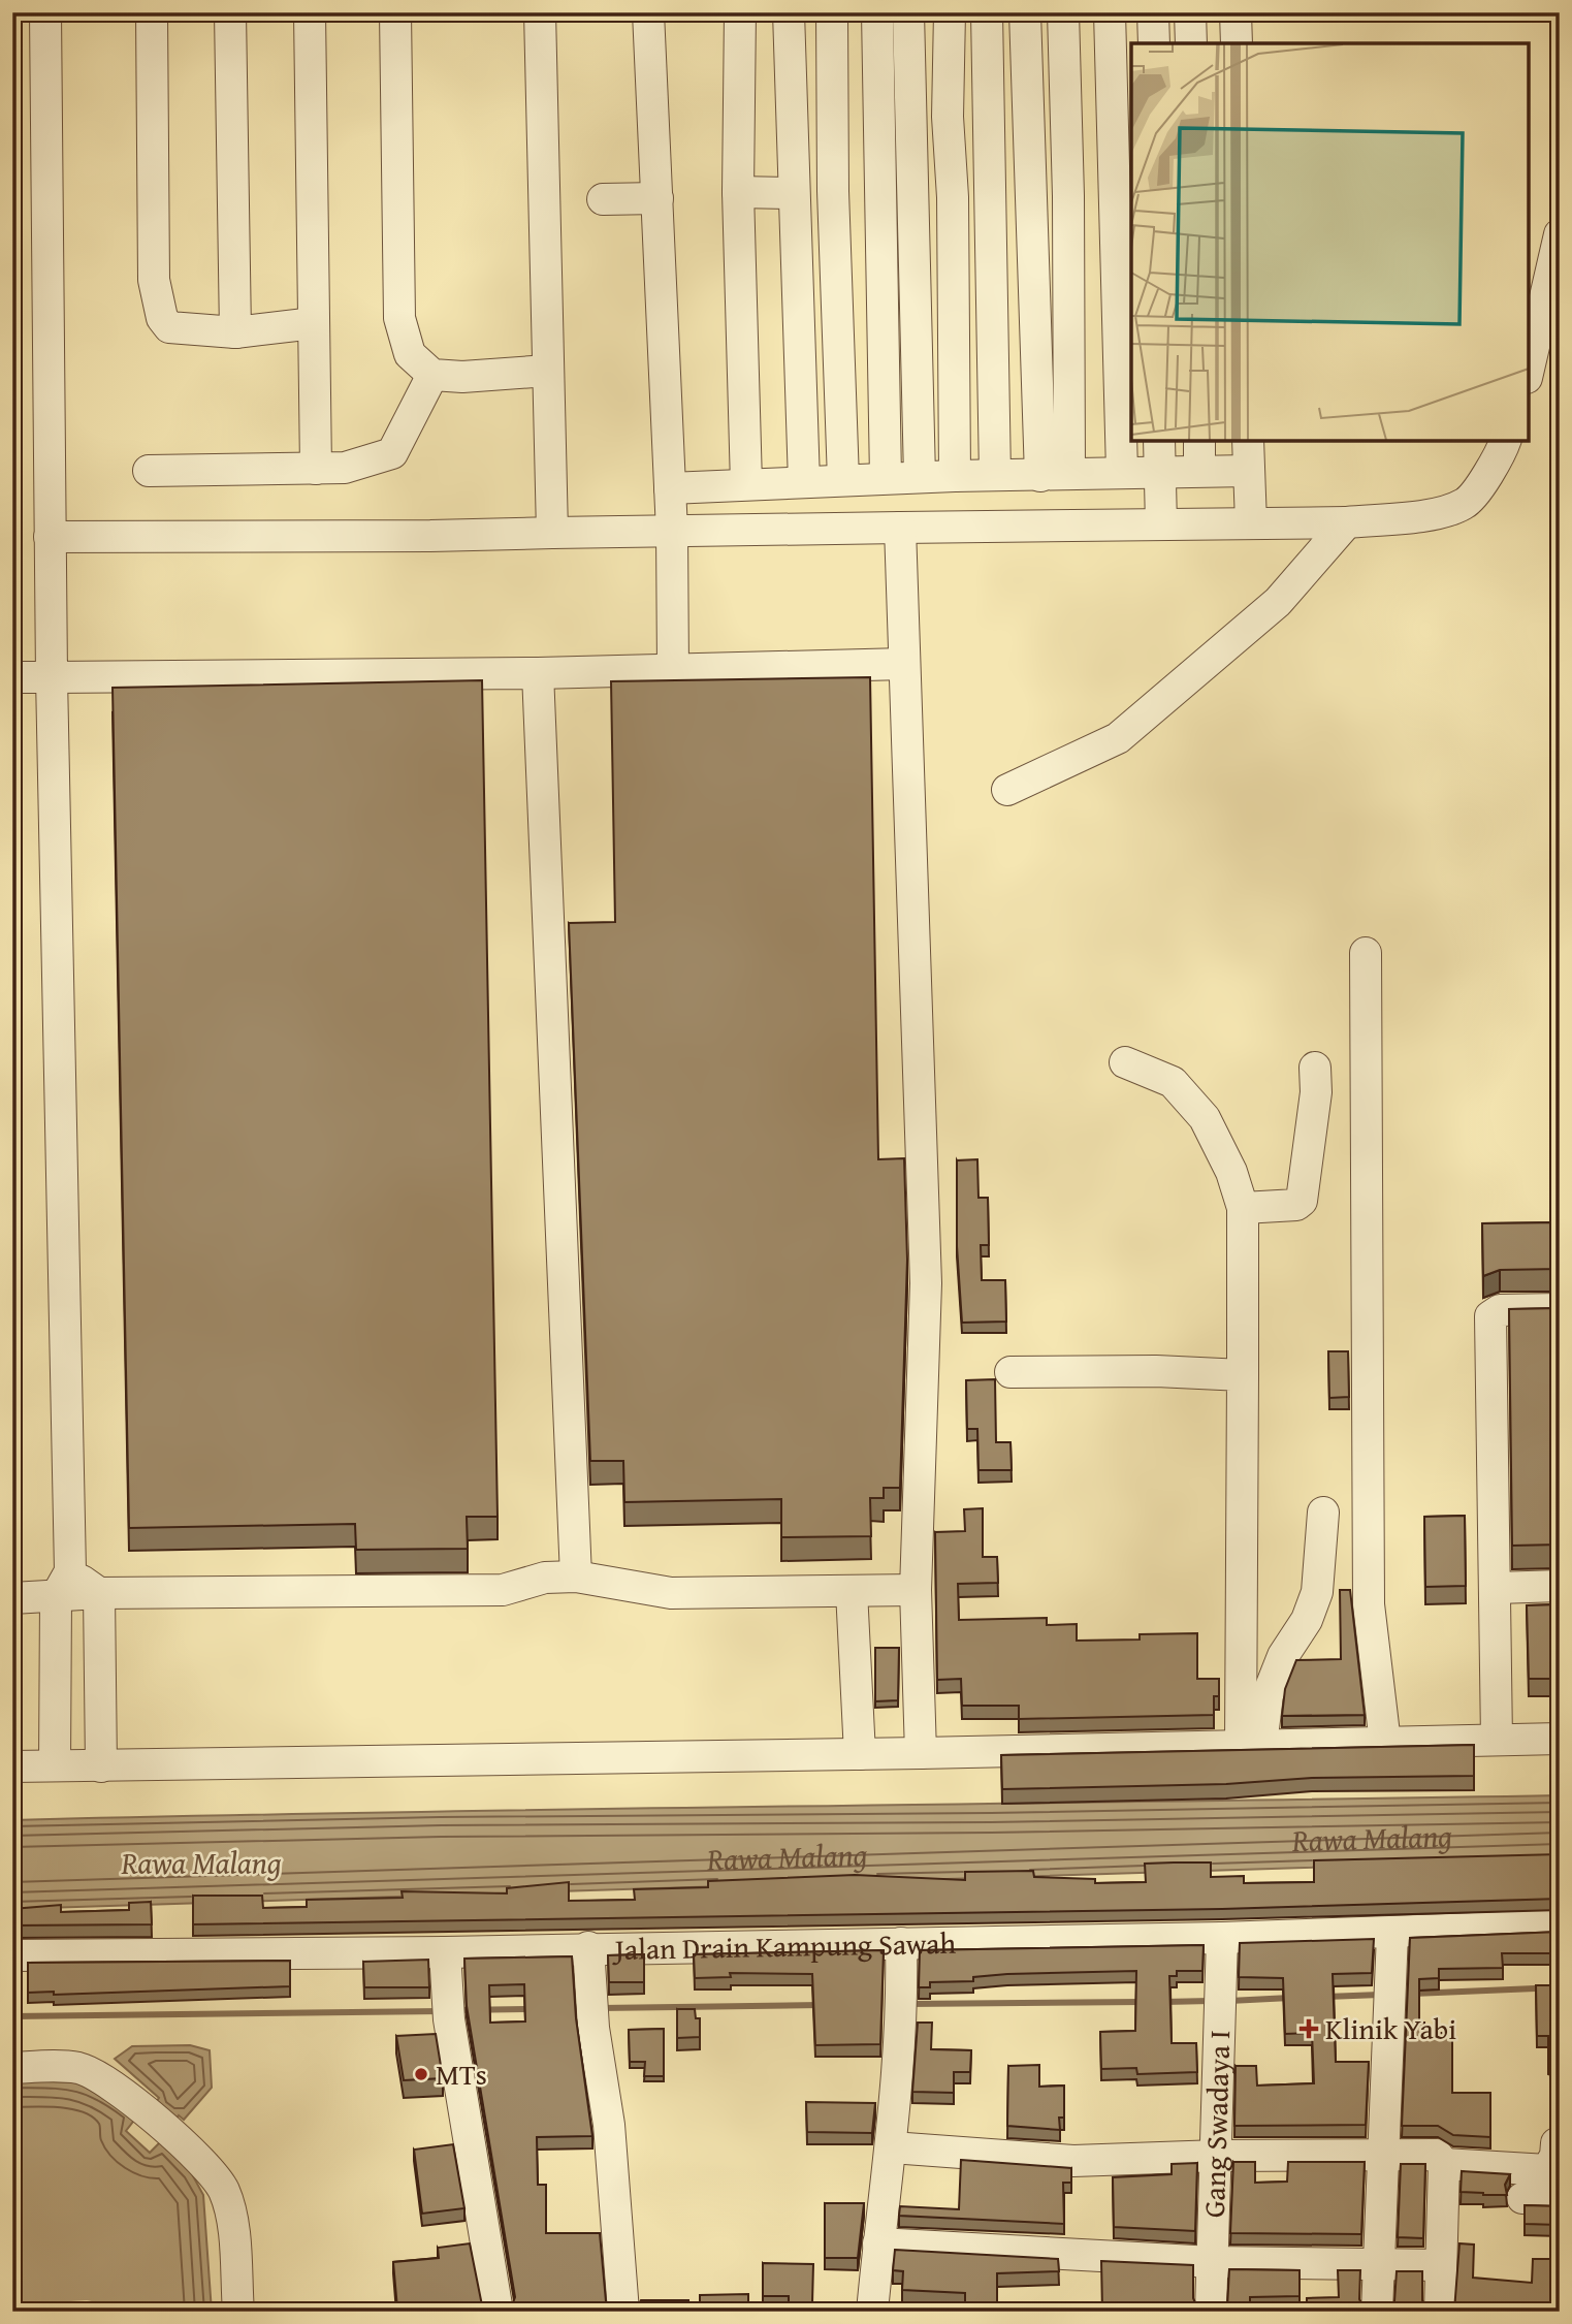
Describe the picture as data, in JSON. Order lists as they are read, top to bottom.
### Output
{
  "streets": {
    "street": ["Jalan Drain Kampung Sawah", "Gang Swadaya I"]
  },
  "crossings": [
    ["Jalan Drain Kampung Sawah", "Gang Swadaya I"]
  ],
  "water": ["Rawa Malang"],
  "places": {
    "health": ["Klinik Yabi"],
    "other": ["MTs"]
  }
}
